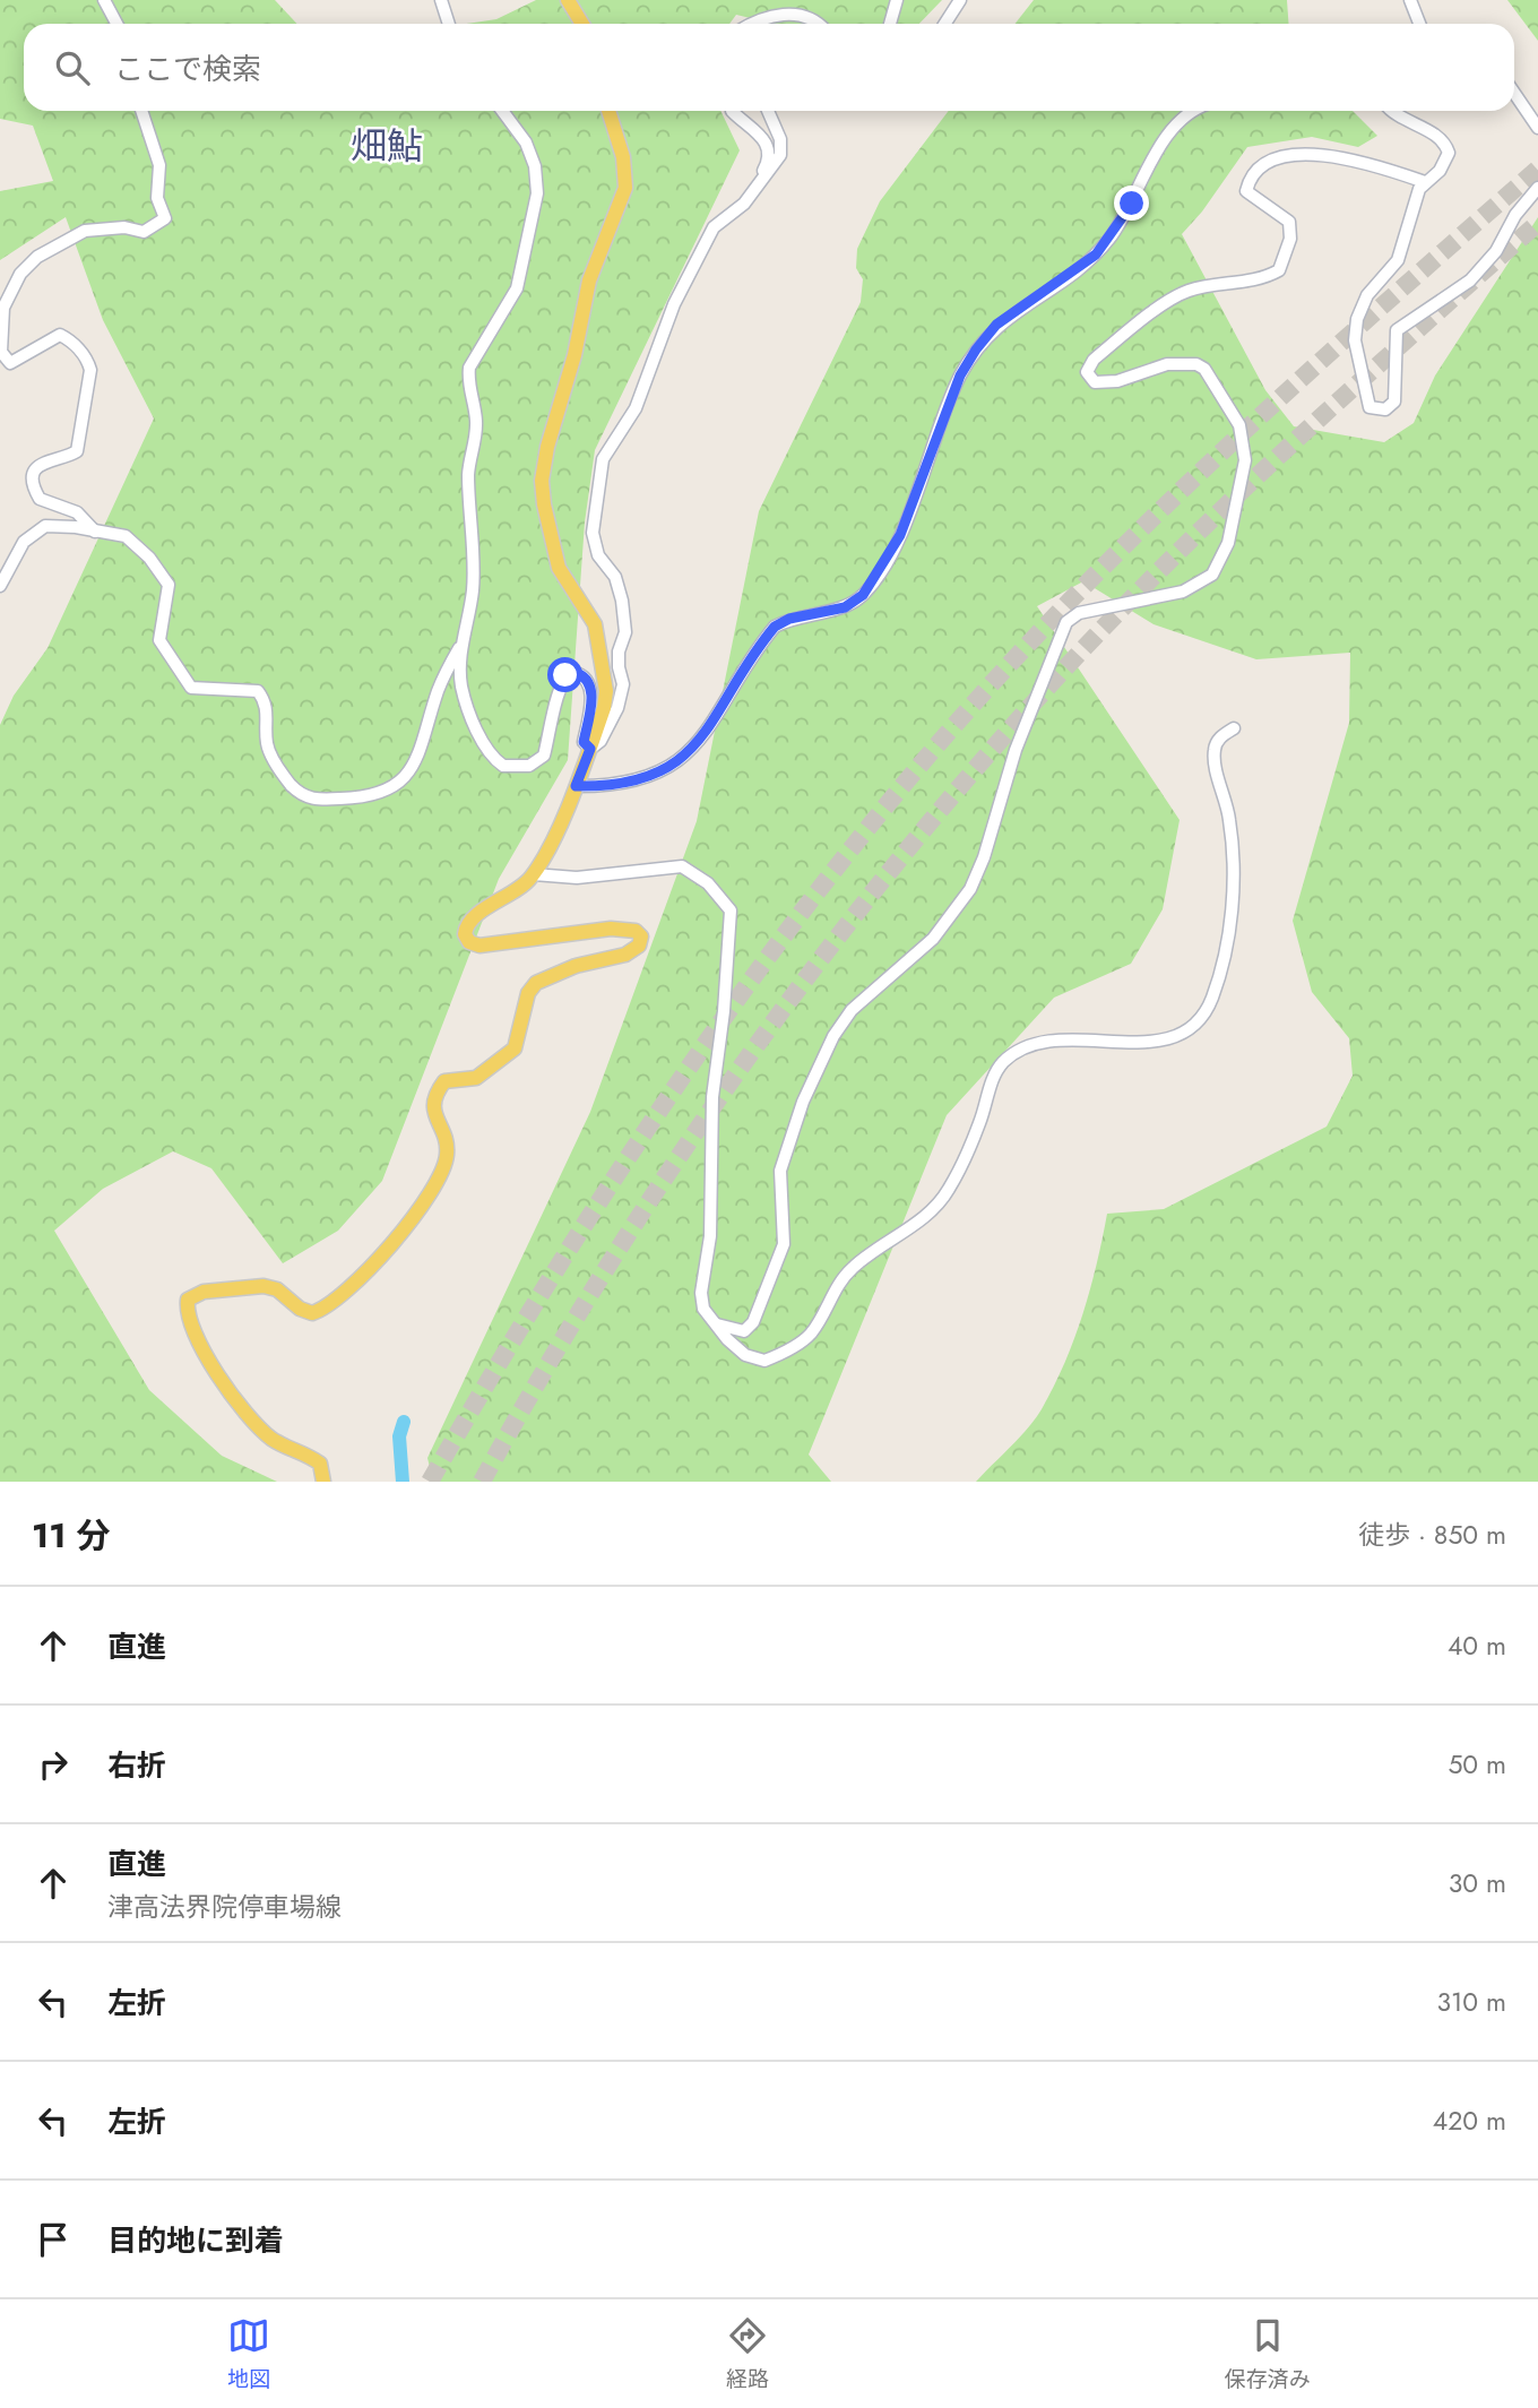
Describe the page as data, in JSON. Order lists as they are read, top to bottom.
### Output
{
  "districts": ["畑鮎"],
  "page": {
    "search": "ここで検索",
    "heading": ["11 分", "徒歩 · 850 m"],
    "list": [
      ["直進", "40 m"],
      ["右折", "50 m"],
      ["直進", "津高法界院停車場線", "30 m"],
      ["左折", "310 m"],
      ["左折", "420 m"],
      "目的地に到着"
    ],
    "nav": ["地図", "経路", "保存済み"]
  }
}
